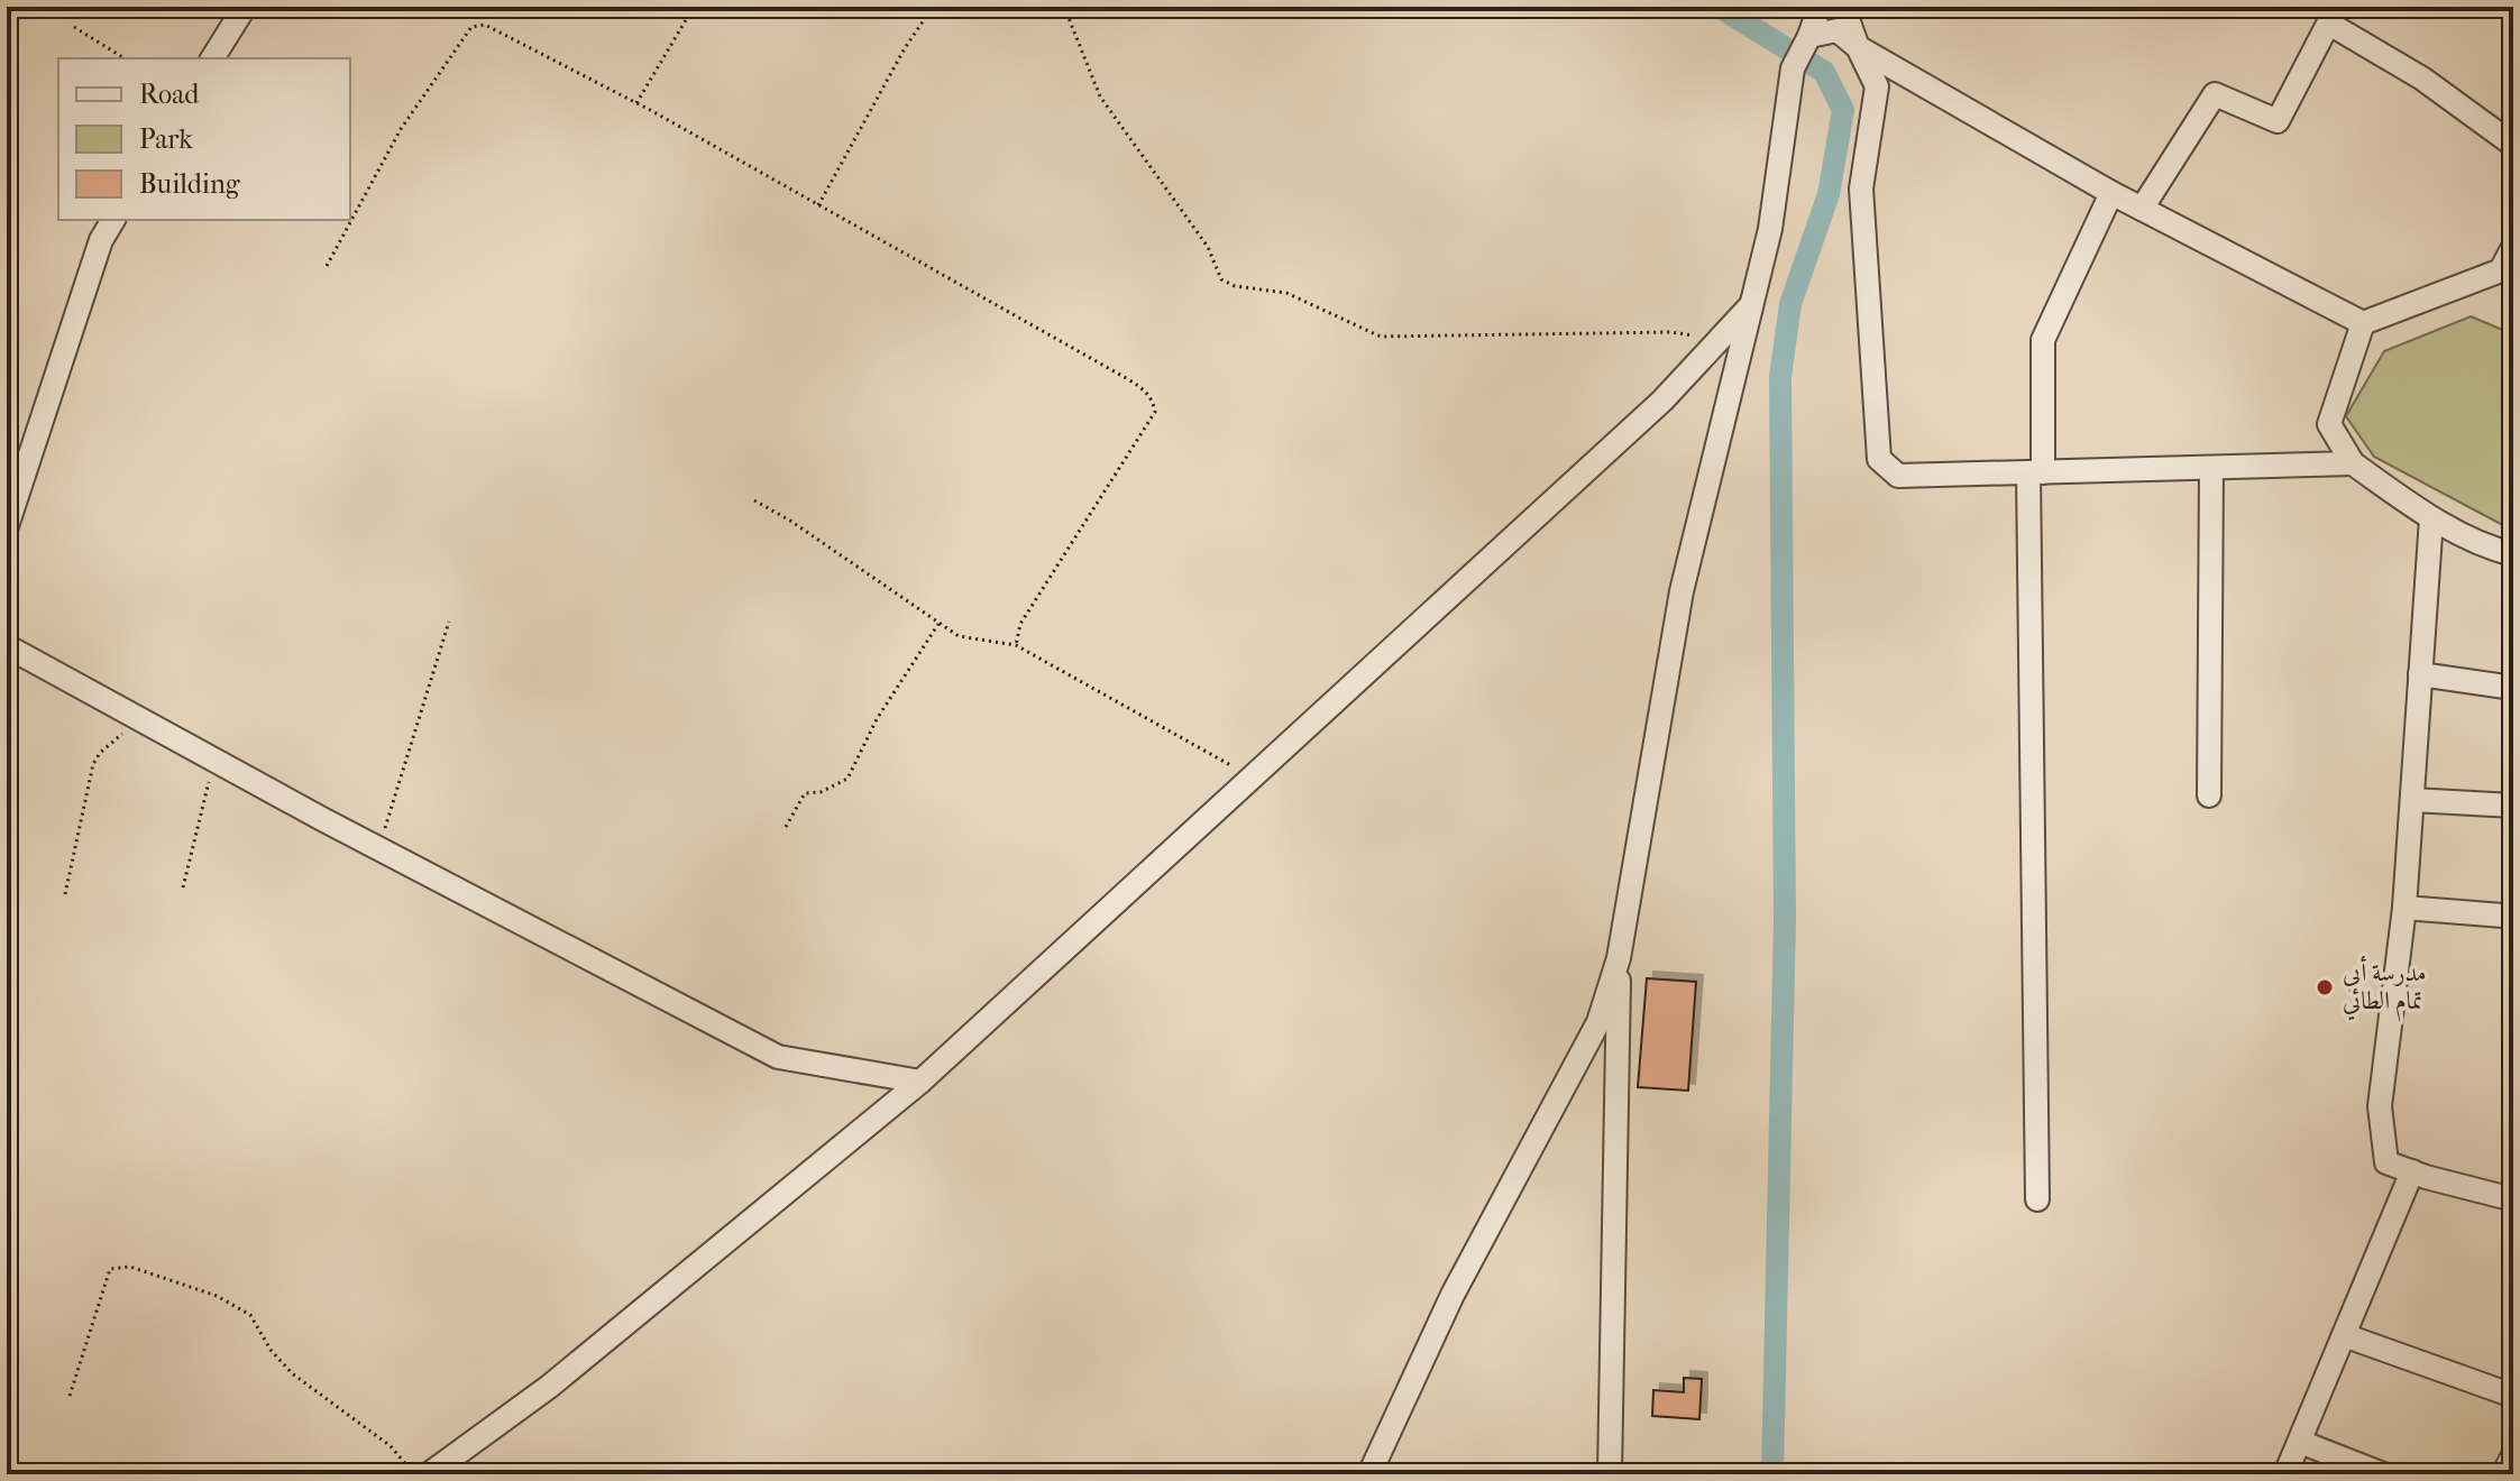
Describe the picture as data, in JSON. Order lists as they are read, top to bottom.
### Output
{
  "places": ["مدرسة أبي تمام الطائي"],
  "legend": ["Road", "Park", "Building"]
}
